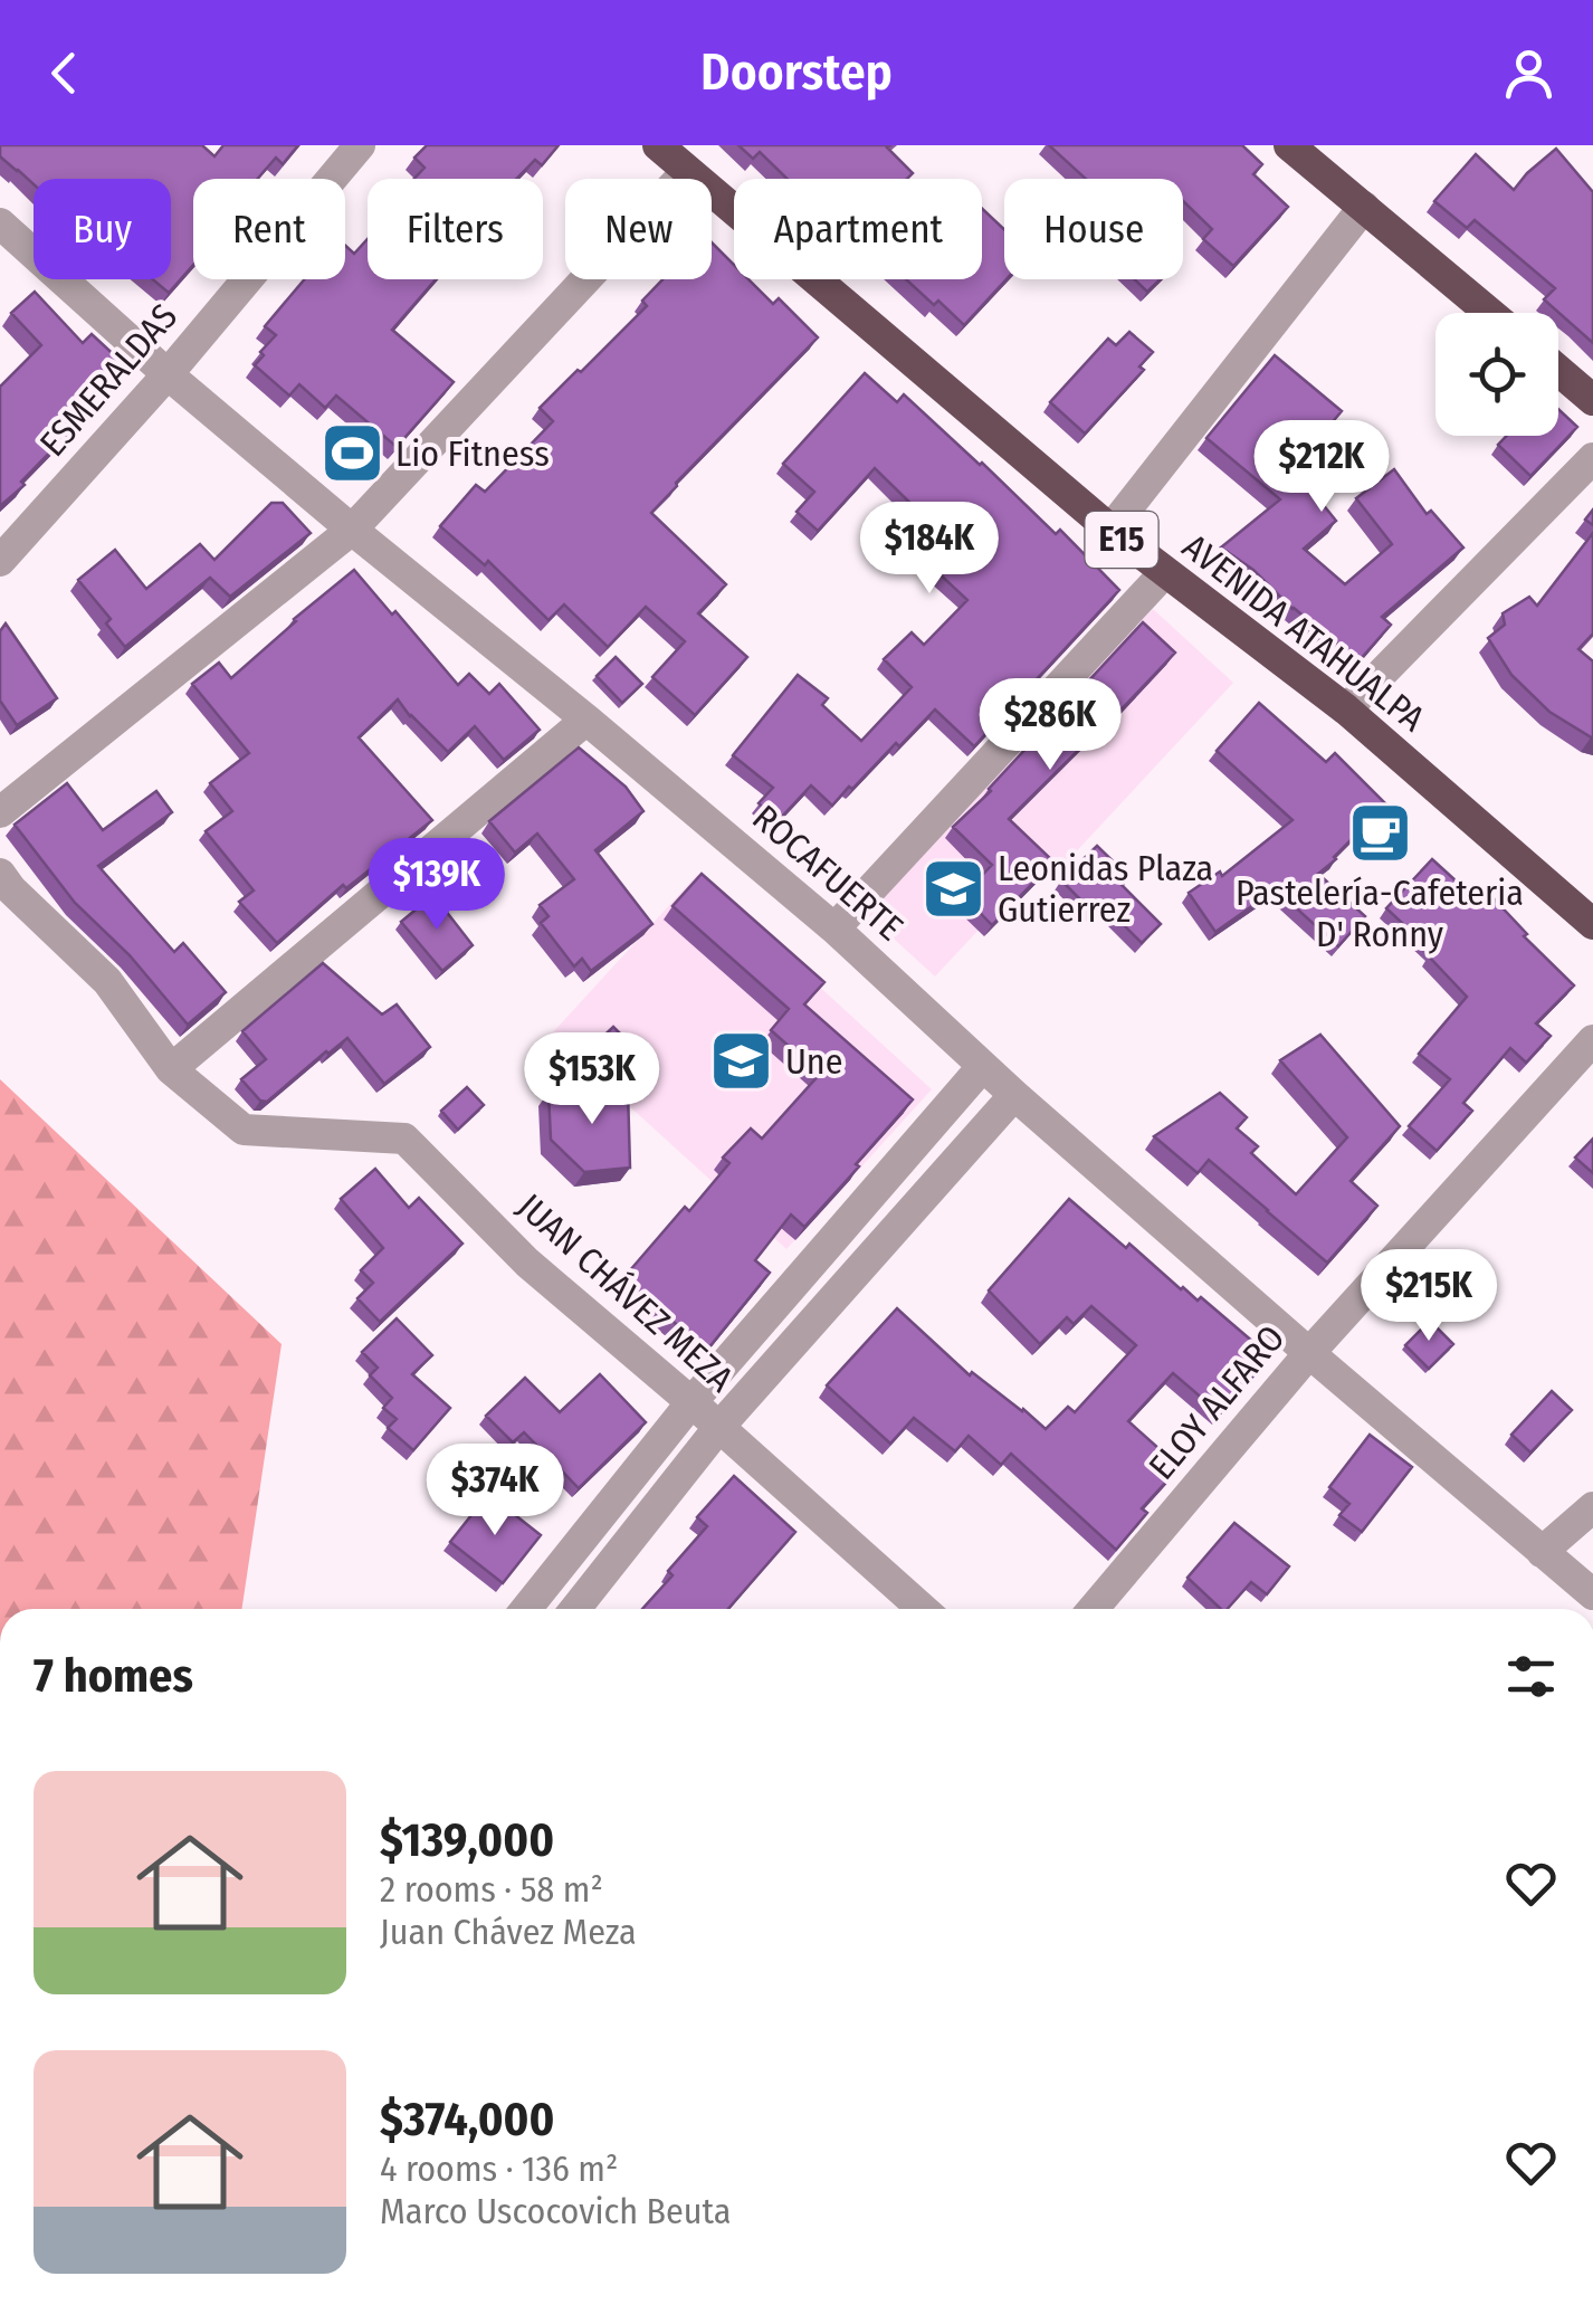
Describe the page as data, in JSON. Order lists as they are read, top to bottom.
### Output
{
  "streets": {
    "highway": ["E15", "AVENIDA ATAHUALPA"],
    "street": [
      "ESMERALDAS",
      "ROCAFUERTE",
      "JUAN CHÁVEZ MEZA",
      "ELOY ALFARO"
    ]
  },
  "crossings": [
    ["ESMERALDAS", "ROCAFUERTE"],
    ["ROCAFUERTE", "ELOY ALFARO"]
  ],
  "places": {
    "sports": ["Lio Fitness"],
    "cafe": ["Pastelería-Cafeteria D' Ronny"],
    "school or university": ["Leonidas Plaza Gutierrez", "Une"]
  },
  "page": {
    "header": "Doorstep",
    "chip": [
      "Buy",
      "Rent",
      "Filters",
      "New",
      "Apartment",
      "House"
    ],
    "price": [
      "$212K",
      "$184K",
      "$286K",
      "$139K",
      "$153K",
      "$215K",
      "$374K"
    ],
    "heading": "7 homes",
    "list": [
      {
        "name": "$139,000",
        "note": "2 rooms · 58 m² · Juan Chávez Meza"
      },
      {
        "name": "$374,000",
        "note": "4 rooms · 136 m² · Marco Uscocovich Beuta"
      }
    ]
  }
}
